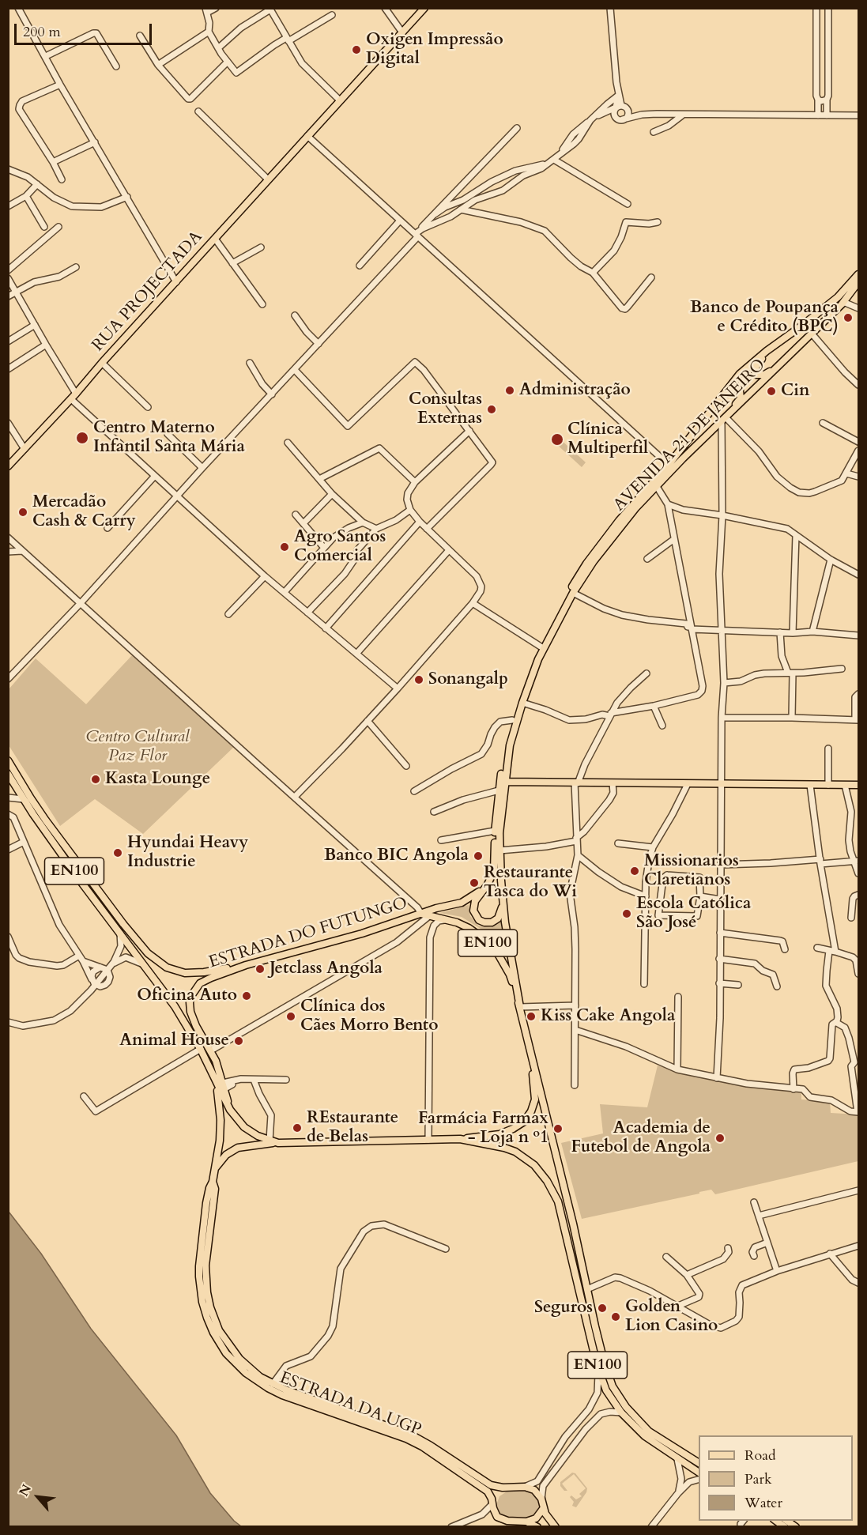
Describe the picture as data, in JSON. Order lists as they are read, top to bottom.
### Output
{
  "streets": {
    "main road": [
      "RUA PROJECTADA",
      "AVENIDA 21 DE JANEIRO",
      "EN100",
      "ESTRADA DO FUTUNGO",
      "ESTRADA DA UGP"
    ]
  },
  "crossings": [
    ["AVENIDA 21 DE JANEIRO", "ESTRADA DO FUTUNGO"],
    ["EN100", "ESTRADA DO FUTUNGO"],
    ["ESTRADA DO FUTUNGO", "ESTRADA DA UGP"]
  ],
  "parks": ["Centro Cultural Paz Flor"],
  "places": [
    "Oxigen Impressão Digital",
    "Banco de Poupança e Crédito (BPC)",
    "Administração",
    "Cin",
    "Consultas Externas",
    "Centro Materno Infantil Santa Mária",
    "Clínica Multiperfil",
    "Mercadão Cash & Carry",
    "Agro Santos Comercial",
    "Sonangalp",
    "Kasta Lounge",
    "Hyundai Heavy Industrie",
    "Banco BIC Angola",
    "Missionarios Claretianos",
    "Restaurante Tasca do Wi",
    "Escola Católica São José",
    "Jetclass Angola",
    "Oficina Auto",
    "Clínica dos Cães Morro Bento",
    "Kiss Cake Angola",
    "Animal House",
    "REstaurante de Belas",
    "Farmácia Farmax - Loja n º1",
    "Academia de Futebol de Angola",
    "Seguros",
    "Golden Lion Casino"
  ],
  "legend": ["Road", "Park", "Water"],
  "scale_bar": "200 m",
  "north": "top left"
}
